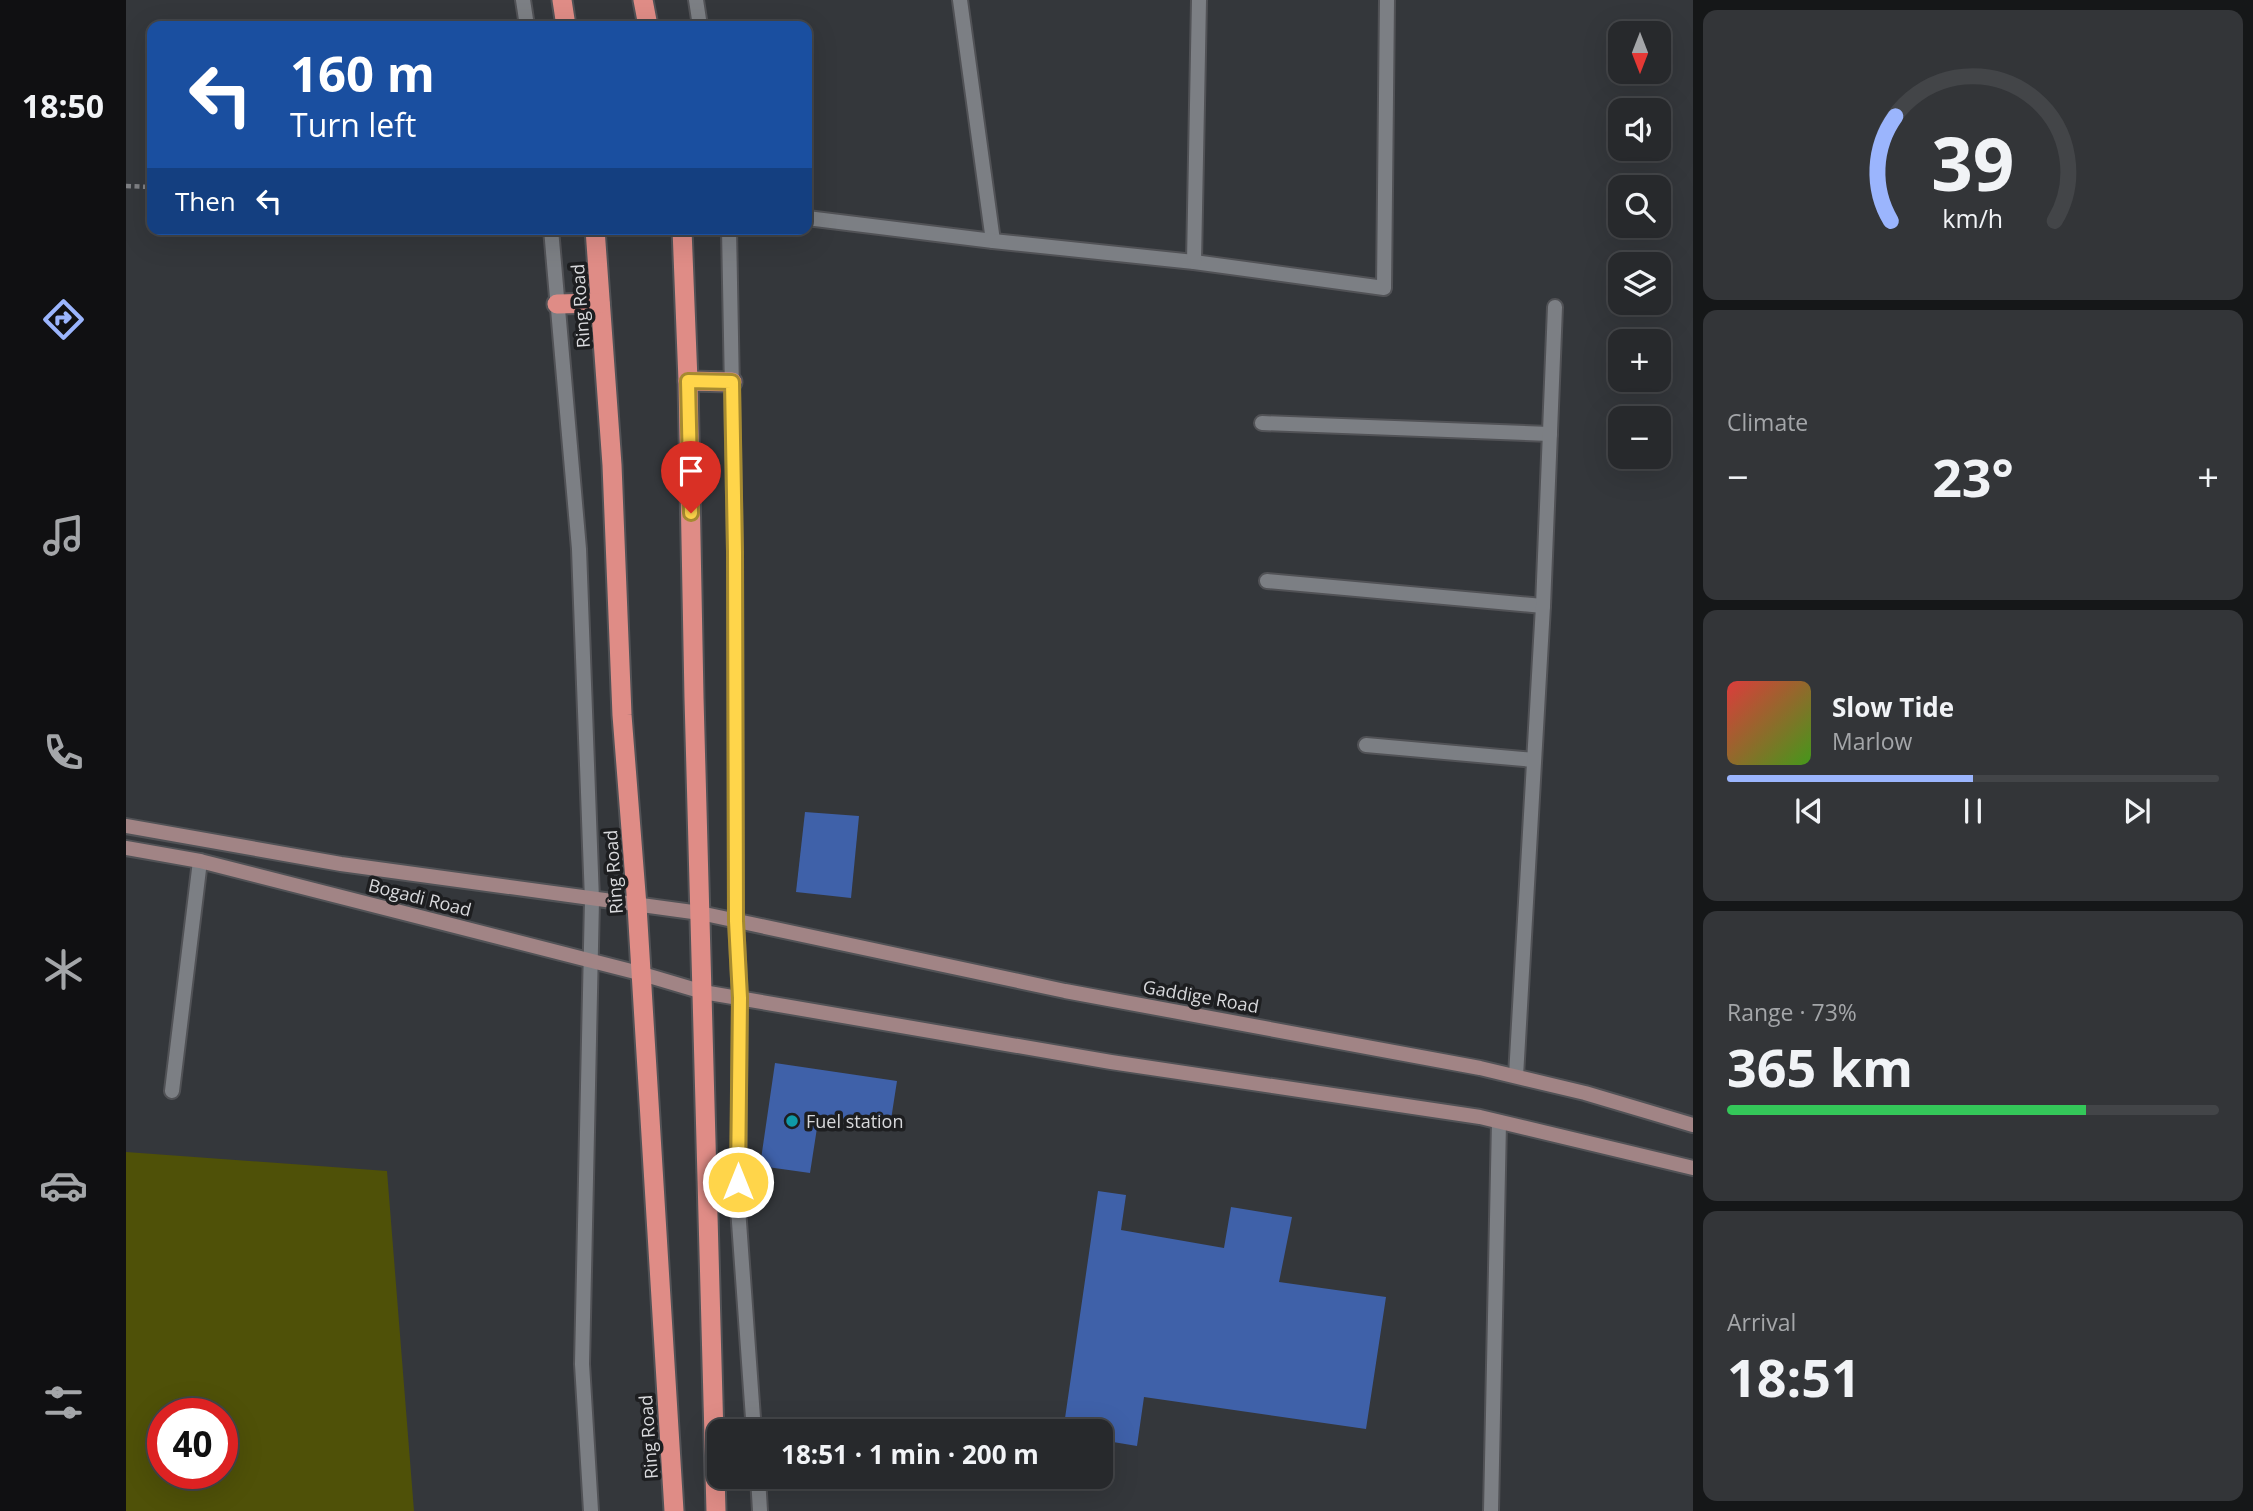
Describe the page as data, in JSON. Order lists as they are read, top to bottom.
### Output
{
  "streets": {
    "highway": ["Ring Road"],
    "main road": ["Bogadi Road", "Gaddige Road"]
  },
  "crossings": [
    ["Ring Road", "Bogadi Road"],
    ["Bogadi Road", "Gaddige Road"]
  ],
  "places": ["Fuel station"],
  "north": "bottom",
  "page": {
    "tabs": "18:50",
    "map_buttons": ["+", "−"],
    "turn": ["160 m", "Turn left"],
    "then": "Then",
    "tile": [
      "Climate",
      ["Range · 73%", "365 km"],
      ["Arrival", "18:51"]
    ],
    "heat": ["−", "23°", "+"],
    "song": ["Slow Tide", "Marlow"],
    "limit": "40",
    "trip": "18:51 · 1 min · 200 m",
    "gauge": ["39", "km/h"]
  }
}
